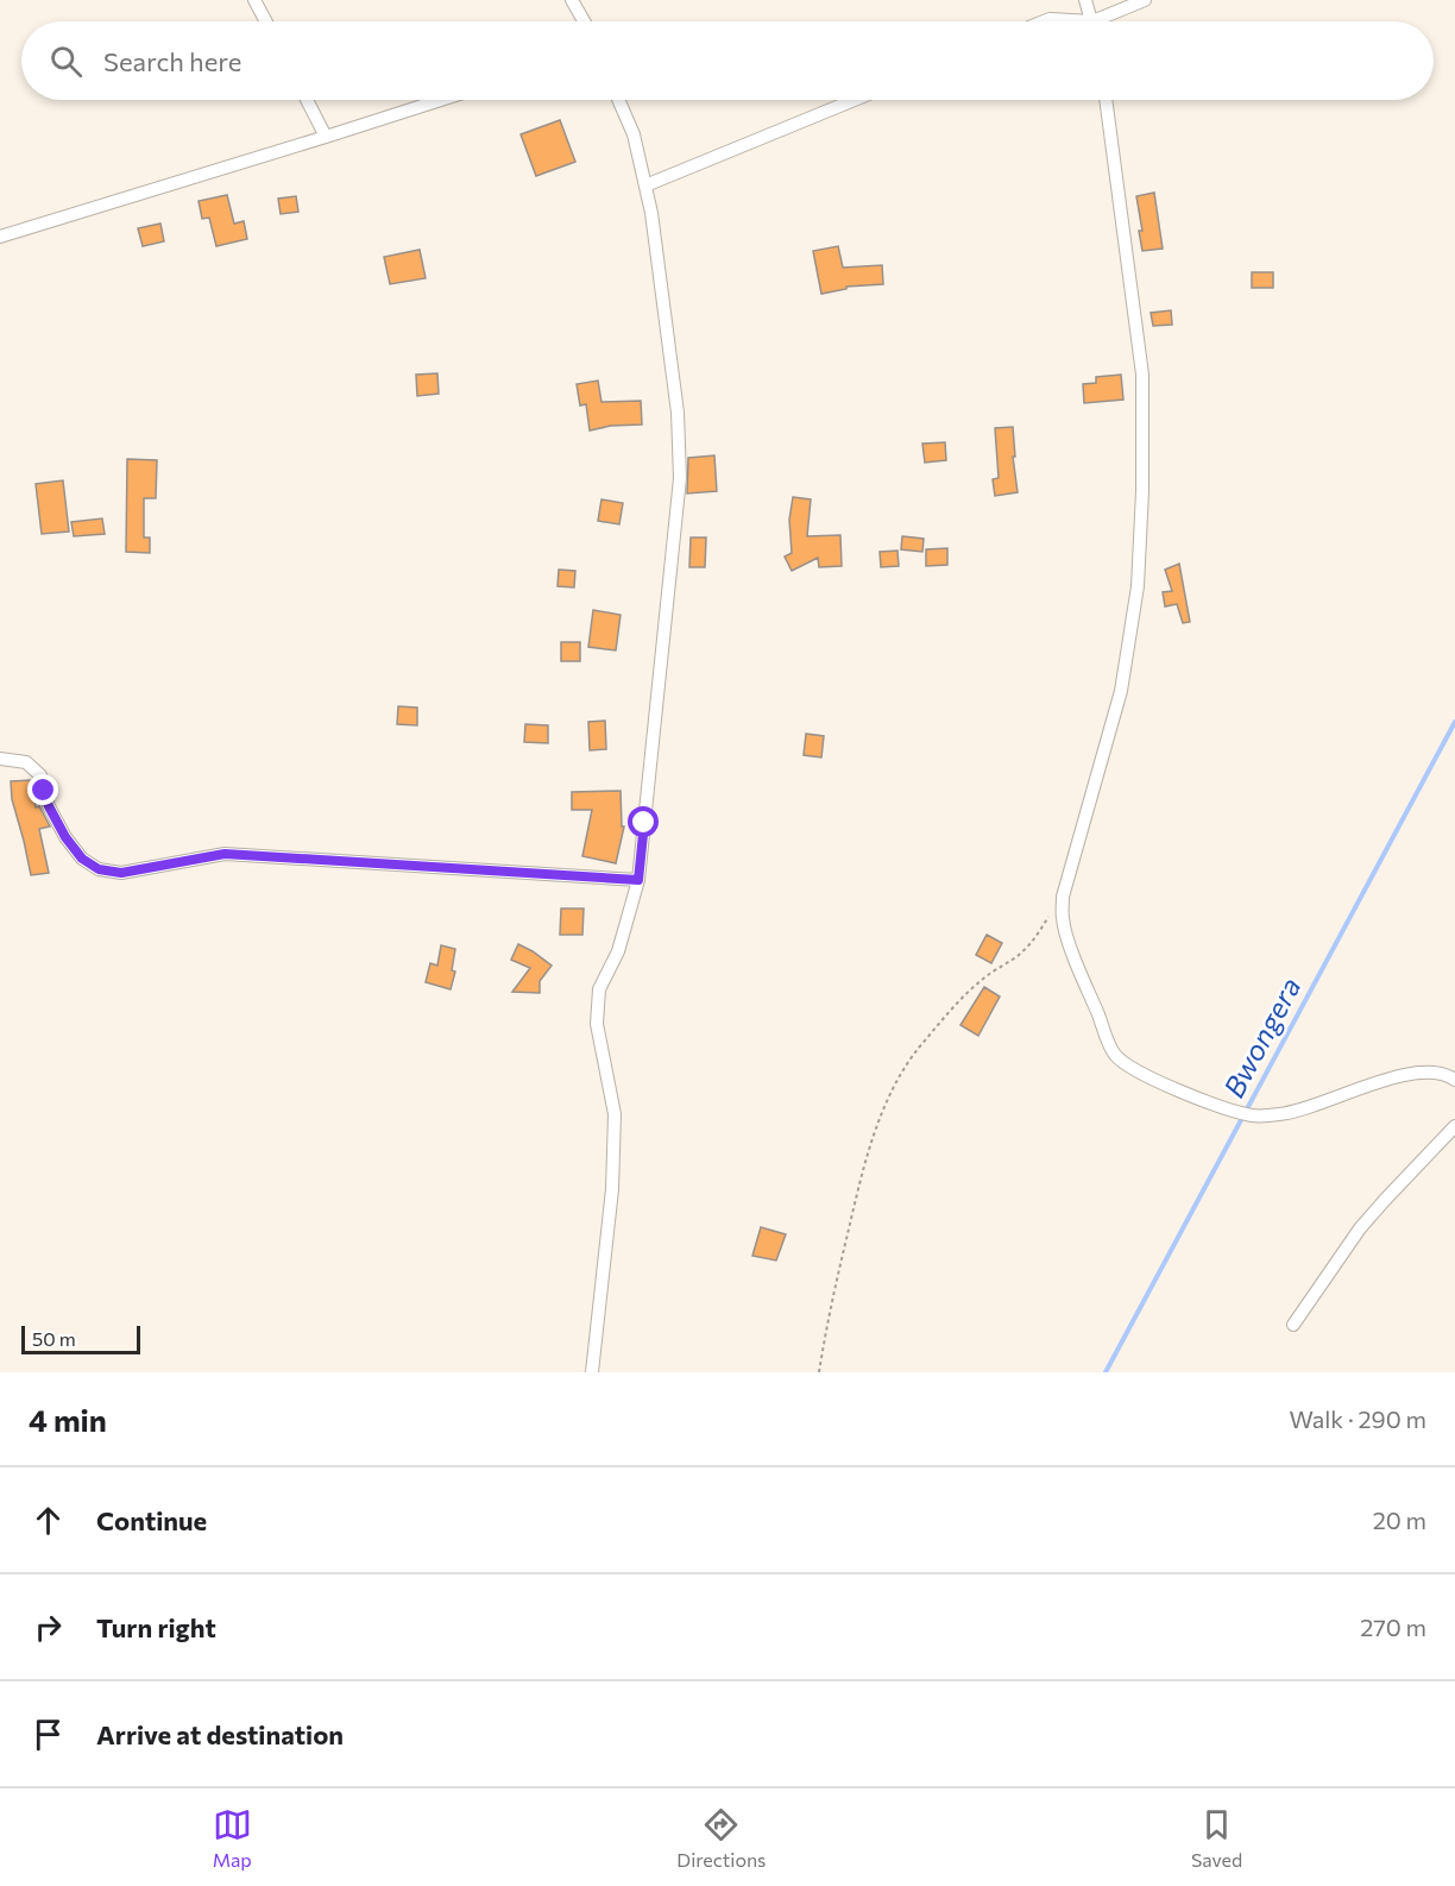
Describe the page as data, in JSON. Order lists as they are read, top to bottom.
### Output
{
  "water": ["Bwongera"],
  "scale_bar": "50 m",
  "page": {
    "search": "Search here",
    "scale": "50 m",
    "heading": ["4 min", "Walk · 290 m"],
    "list": [
      ["Continue", "20 m"],
      ["Turn right", "270 m"],
      "Arrive at destination"
    ],
    "nav": ["Map", "Directions", "Saved"]
  }
}
